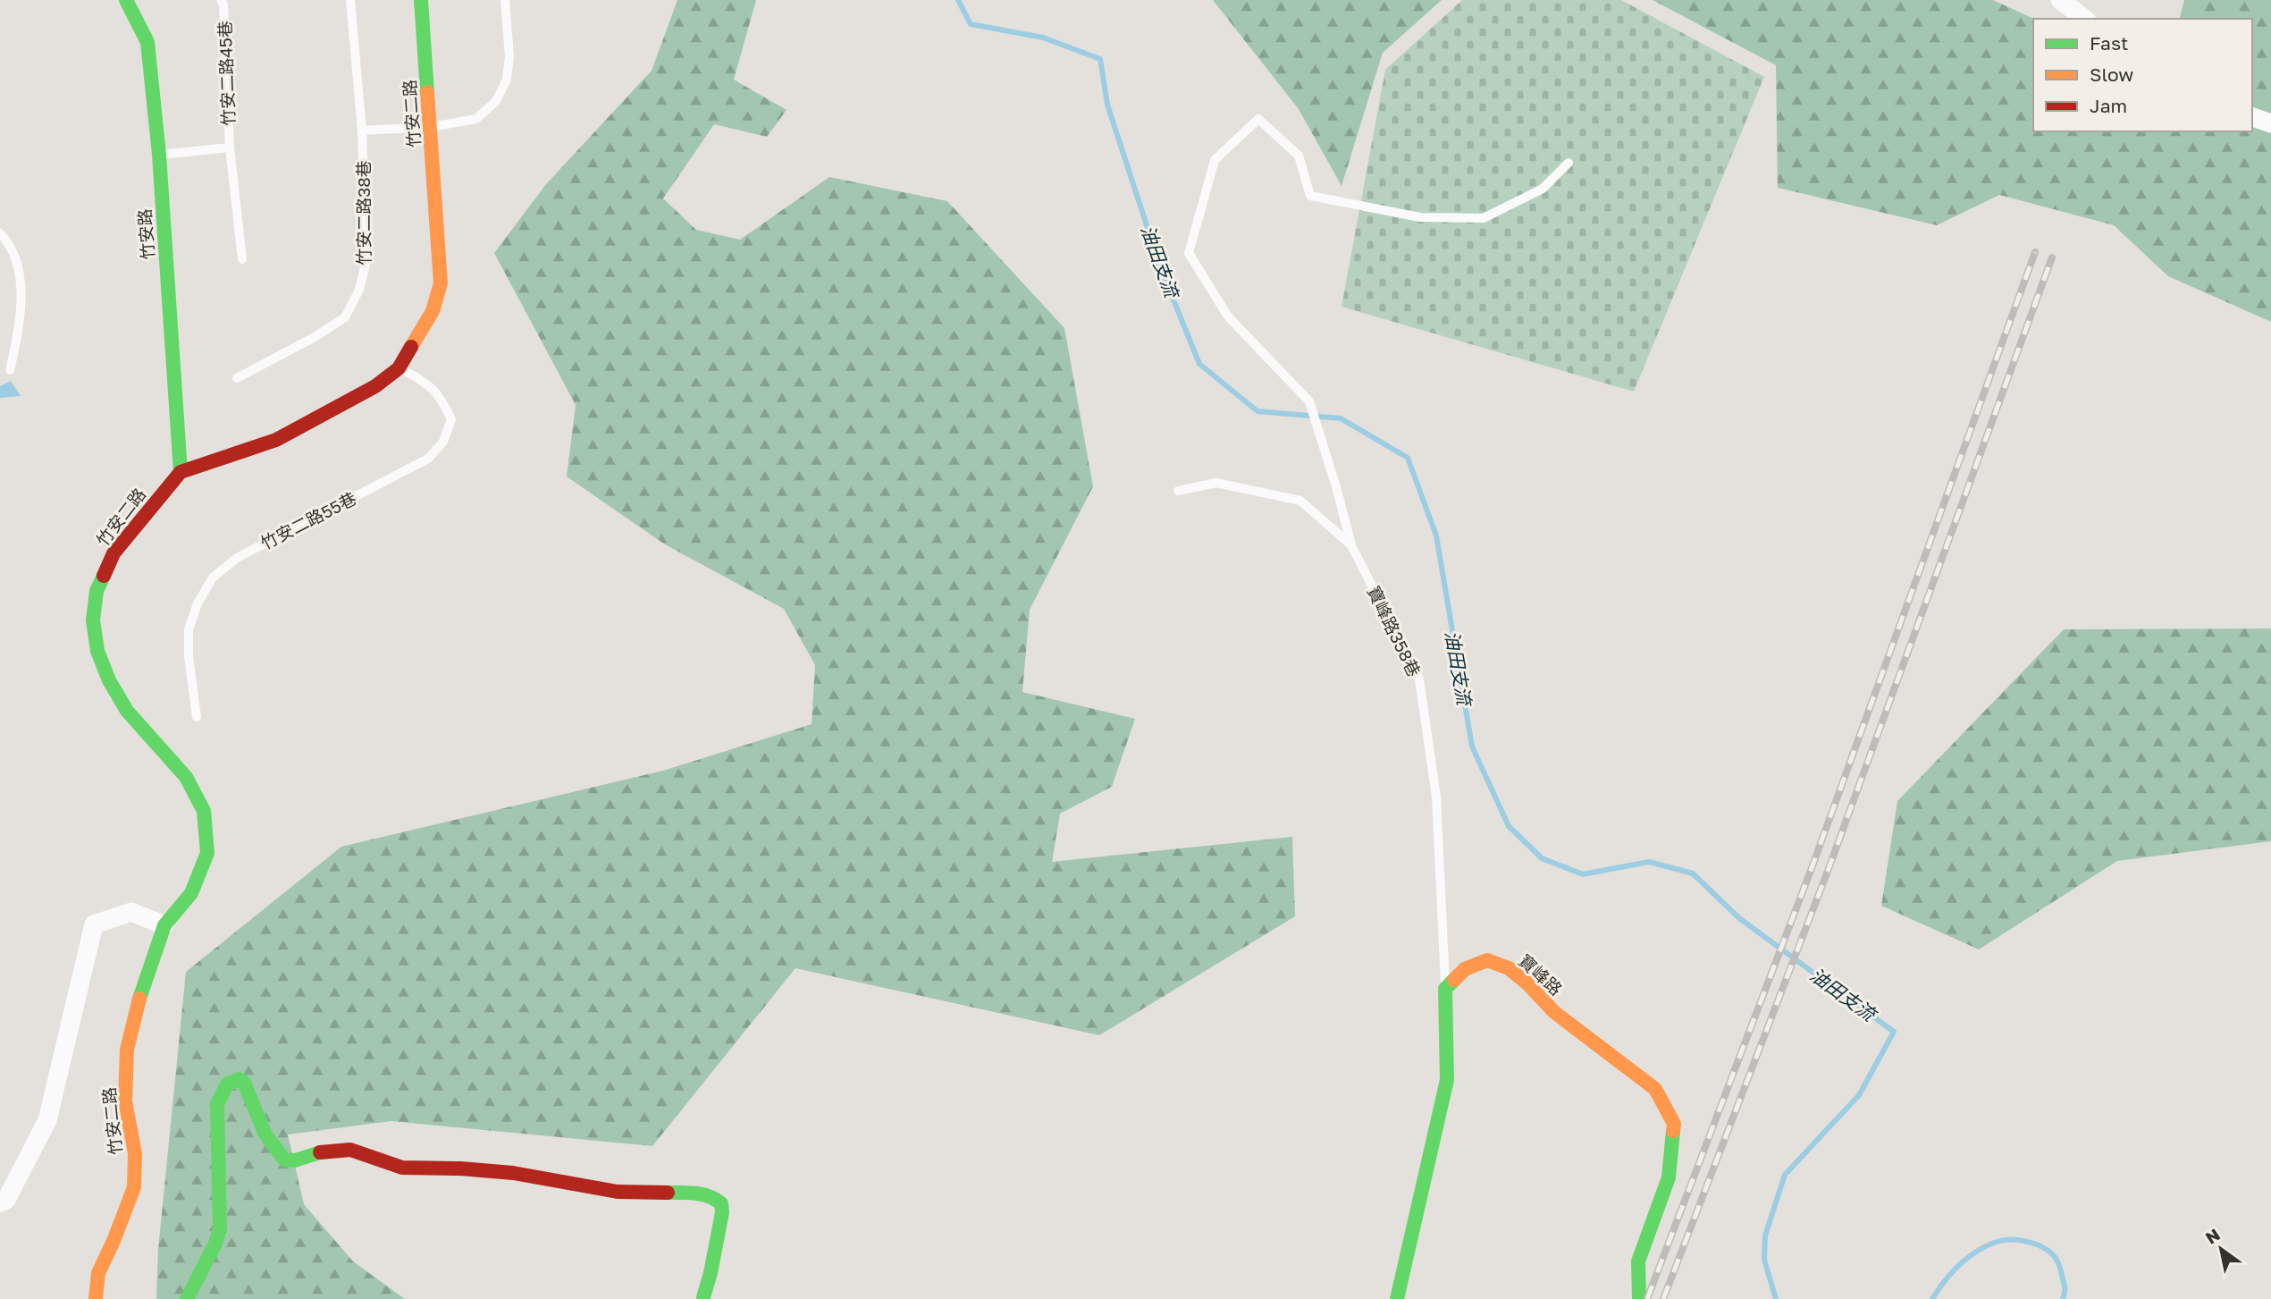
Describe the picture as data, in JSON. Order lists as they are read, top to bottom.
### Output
{
  "streets": {
    "street": ["竹安二路", "竹安路", "寶峰路"],
    "lane": [
      "竹安二路45巷",
      "竹安二路38巷",
      "竹安二路55巷",
      "寶峰路358巷"
    ]
  },
  "crossings": [
    ["竹安二路45巷", "竹安路"],
    ["竹安二路", "竹安路"],
    ["竹安二路", "竹安二路55巷"],
    ["寶峰路358巷", "寶峰路"]
  ],
  "water": ["油田支流"],
  "legend": ["Fast", "Slow", "Jam"],
  "north": "top left"
}
